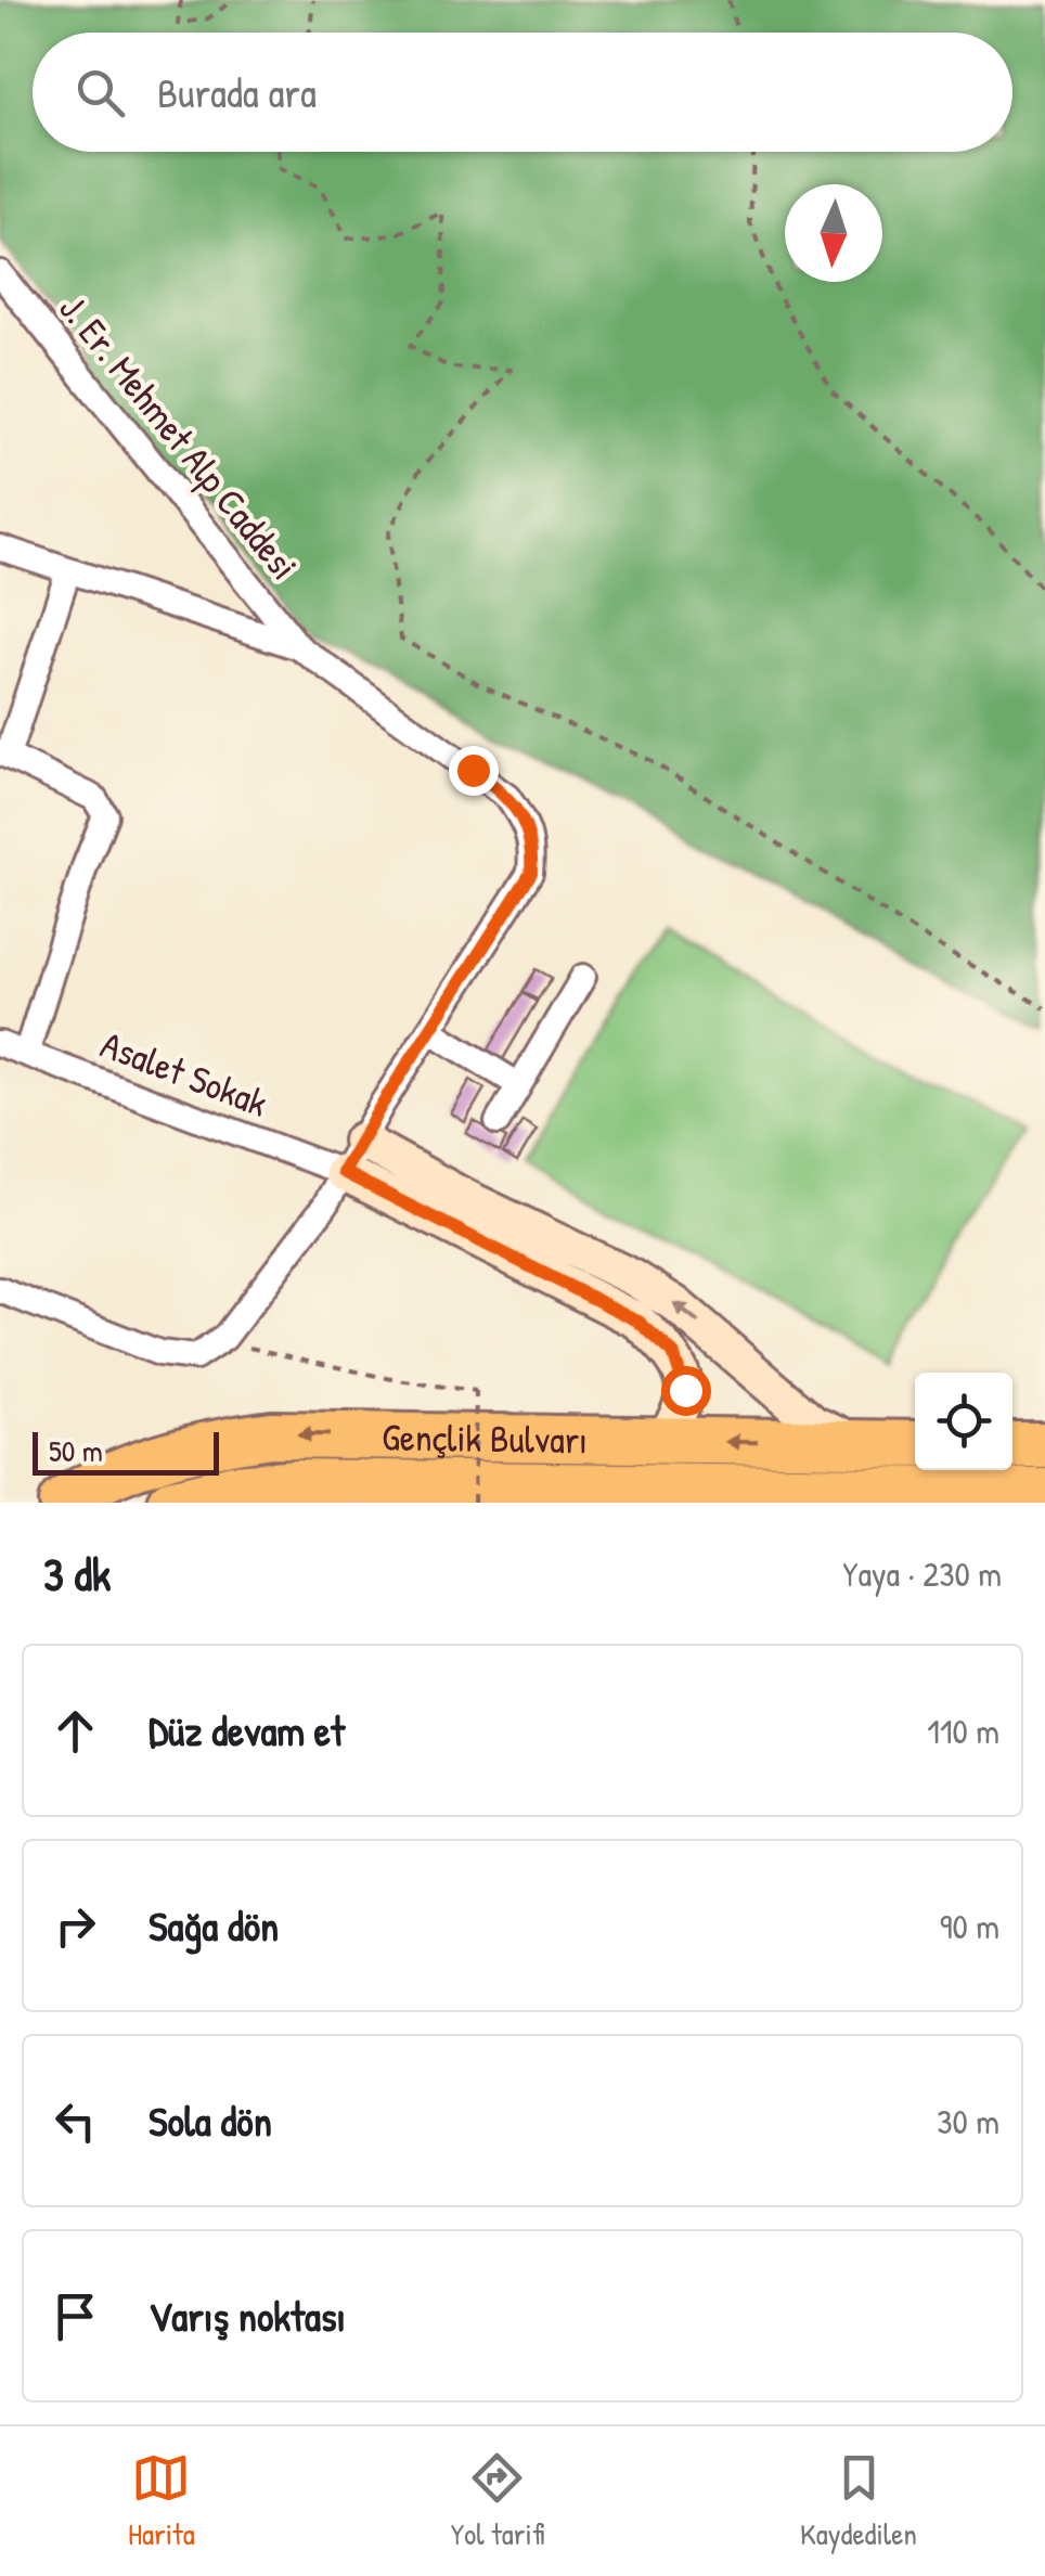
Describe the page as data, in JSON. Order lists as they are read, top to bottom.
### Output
{
  "streets": {
    "highway": ["Gençlik Bulvarı"],
    "street": ["J. Er. Mehmet Alp Caddesi", "Asalet Sokak"]
  },
  "scale_bar": "50 m",
  "north": "bottom",
  "page": {
    "search": "Burada ara",
    "scale": "50 m",
    "heading": ["3 dk", "Yaya · 230 m"],
    "list": [
      ["Düz devam et", "110 m"],
      ["Sağa dön", "90 m"],
      ["Sola dön", "30 m"],
      "Varış noktası"
    ],
    "nav": ["Harita", "Yol tarifi", "Kaydedilen"]
  }
}
